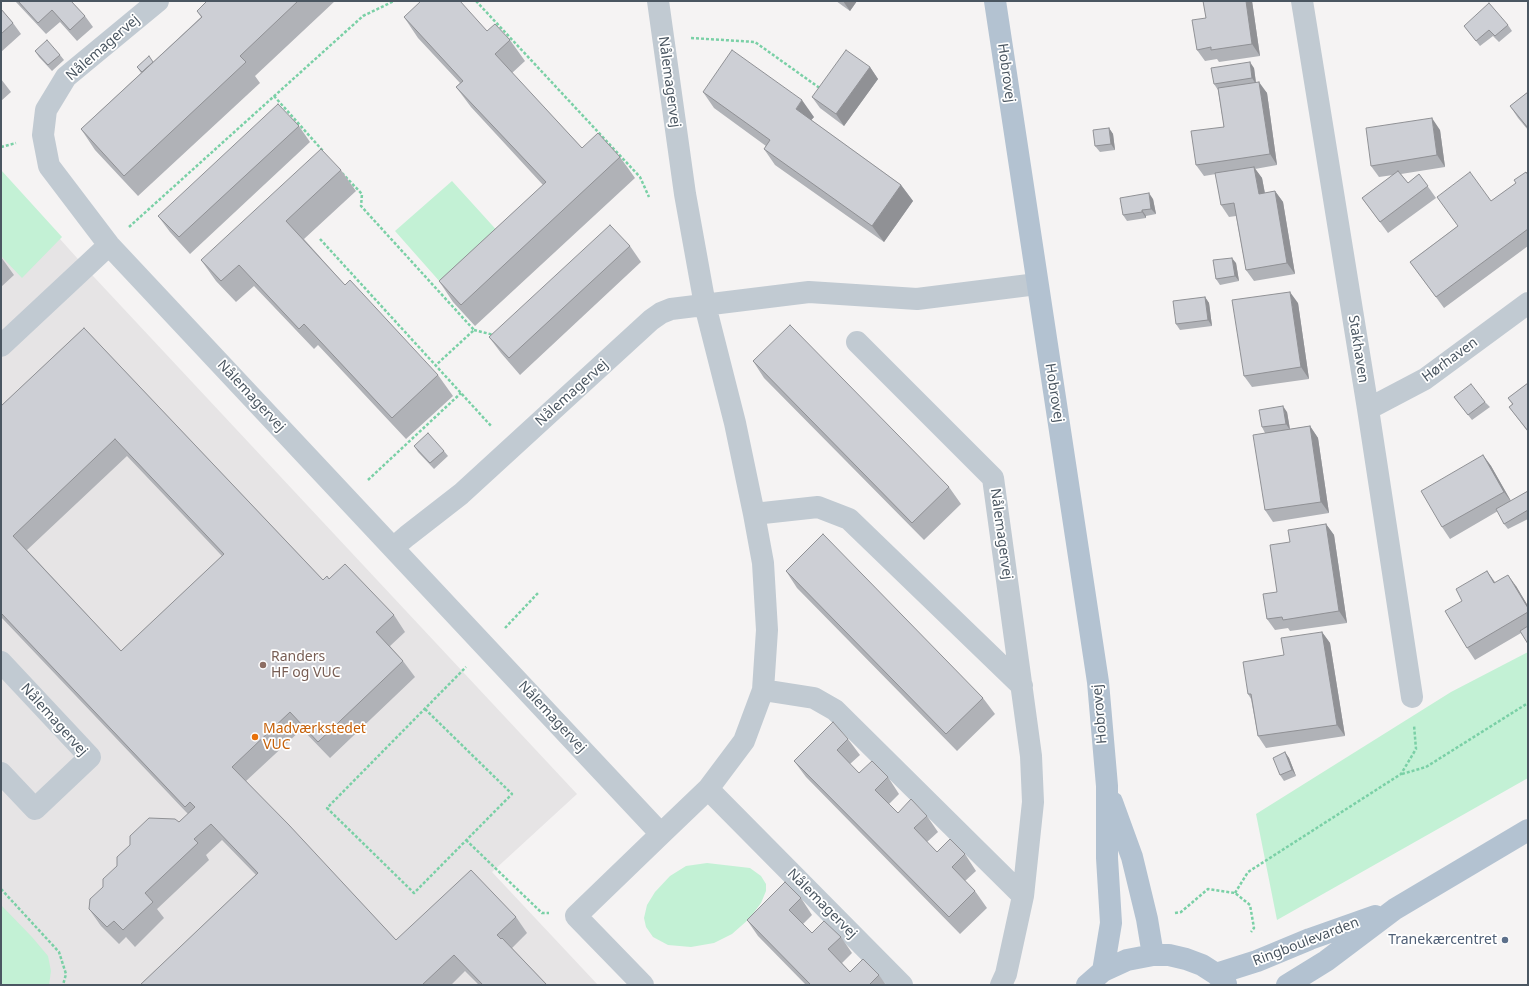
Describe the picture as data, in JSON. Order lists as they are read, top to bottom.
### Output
{
  "streets": {
    "main road": ["Hobrovej", "Ringboulevarden"],
    "street": ["Nålemagervej", "Stakhaven", "Hørhaven"]
  },
  "crossings": [
    ["Nålemagervej", "Hobrovej"],
    ["Stakhaven", "Hørhaven"]
  ],
  "places": ["Randers HF og VUC", "Madværkstedet VUC", "Tranekærcentret"]
}
